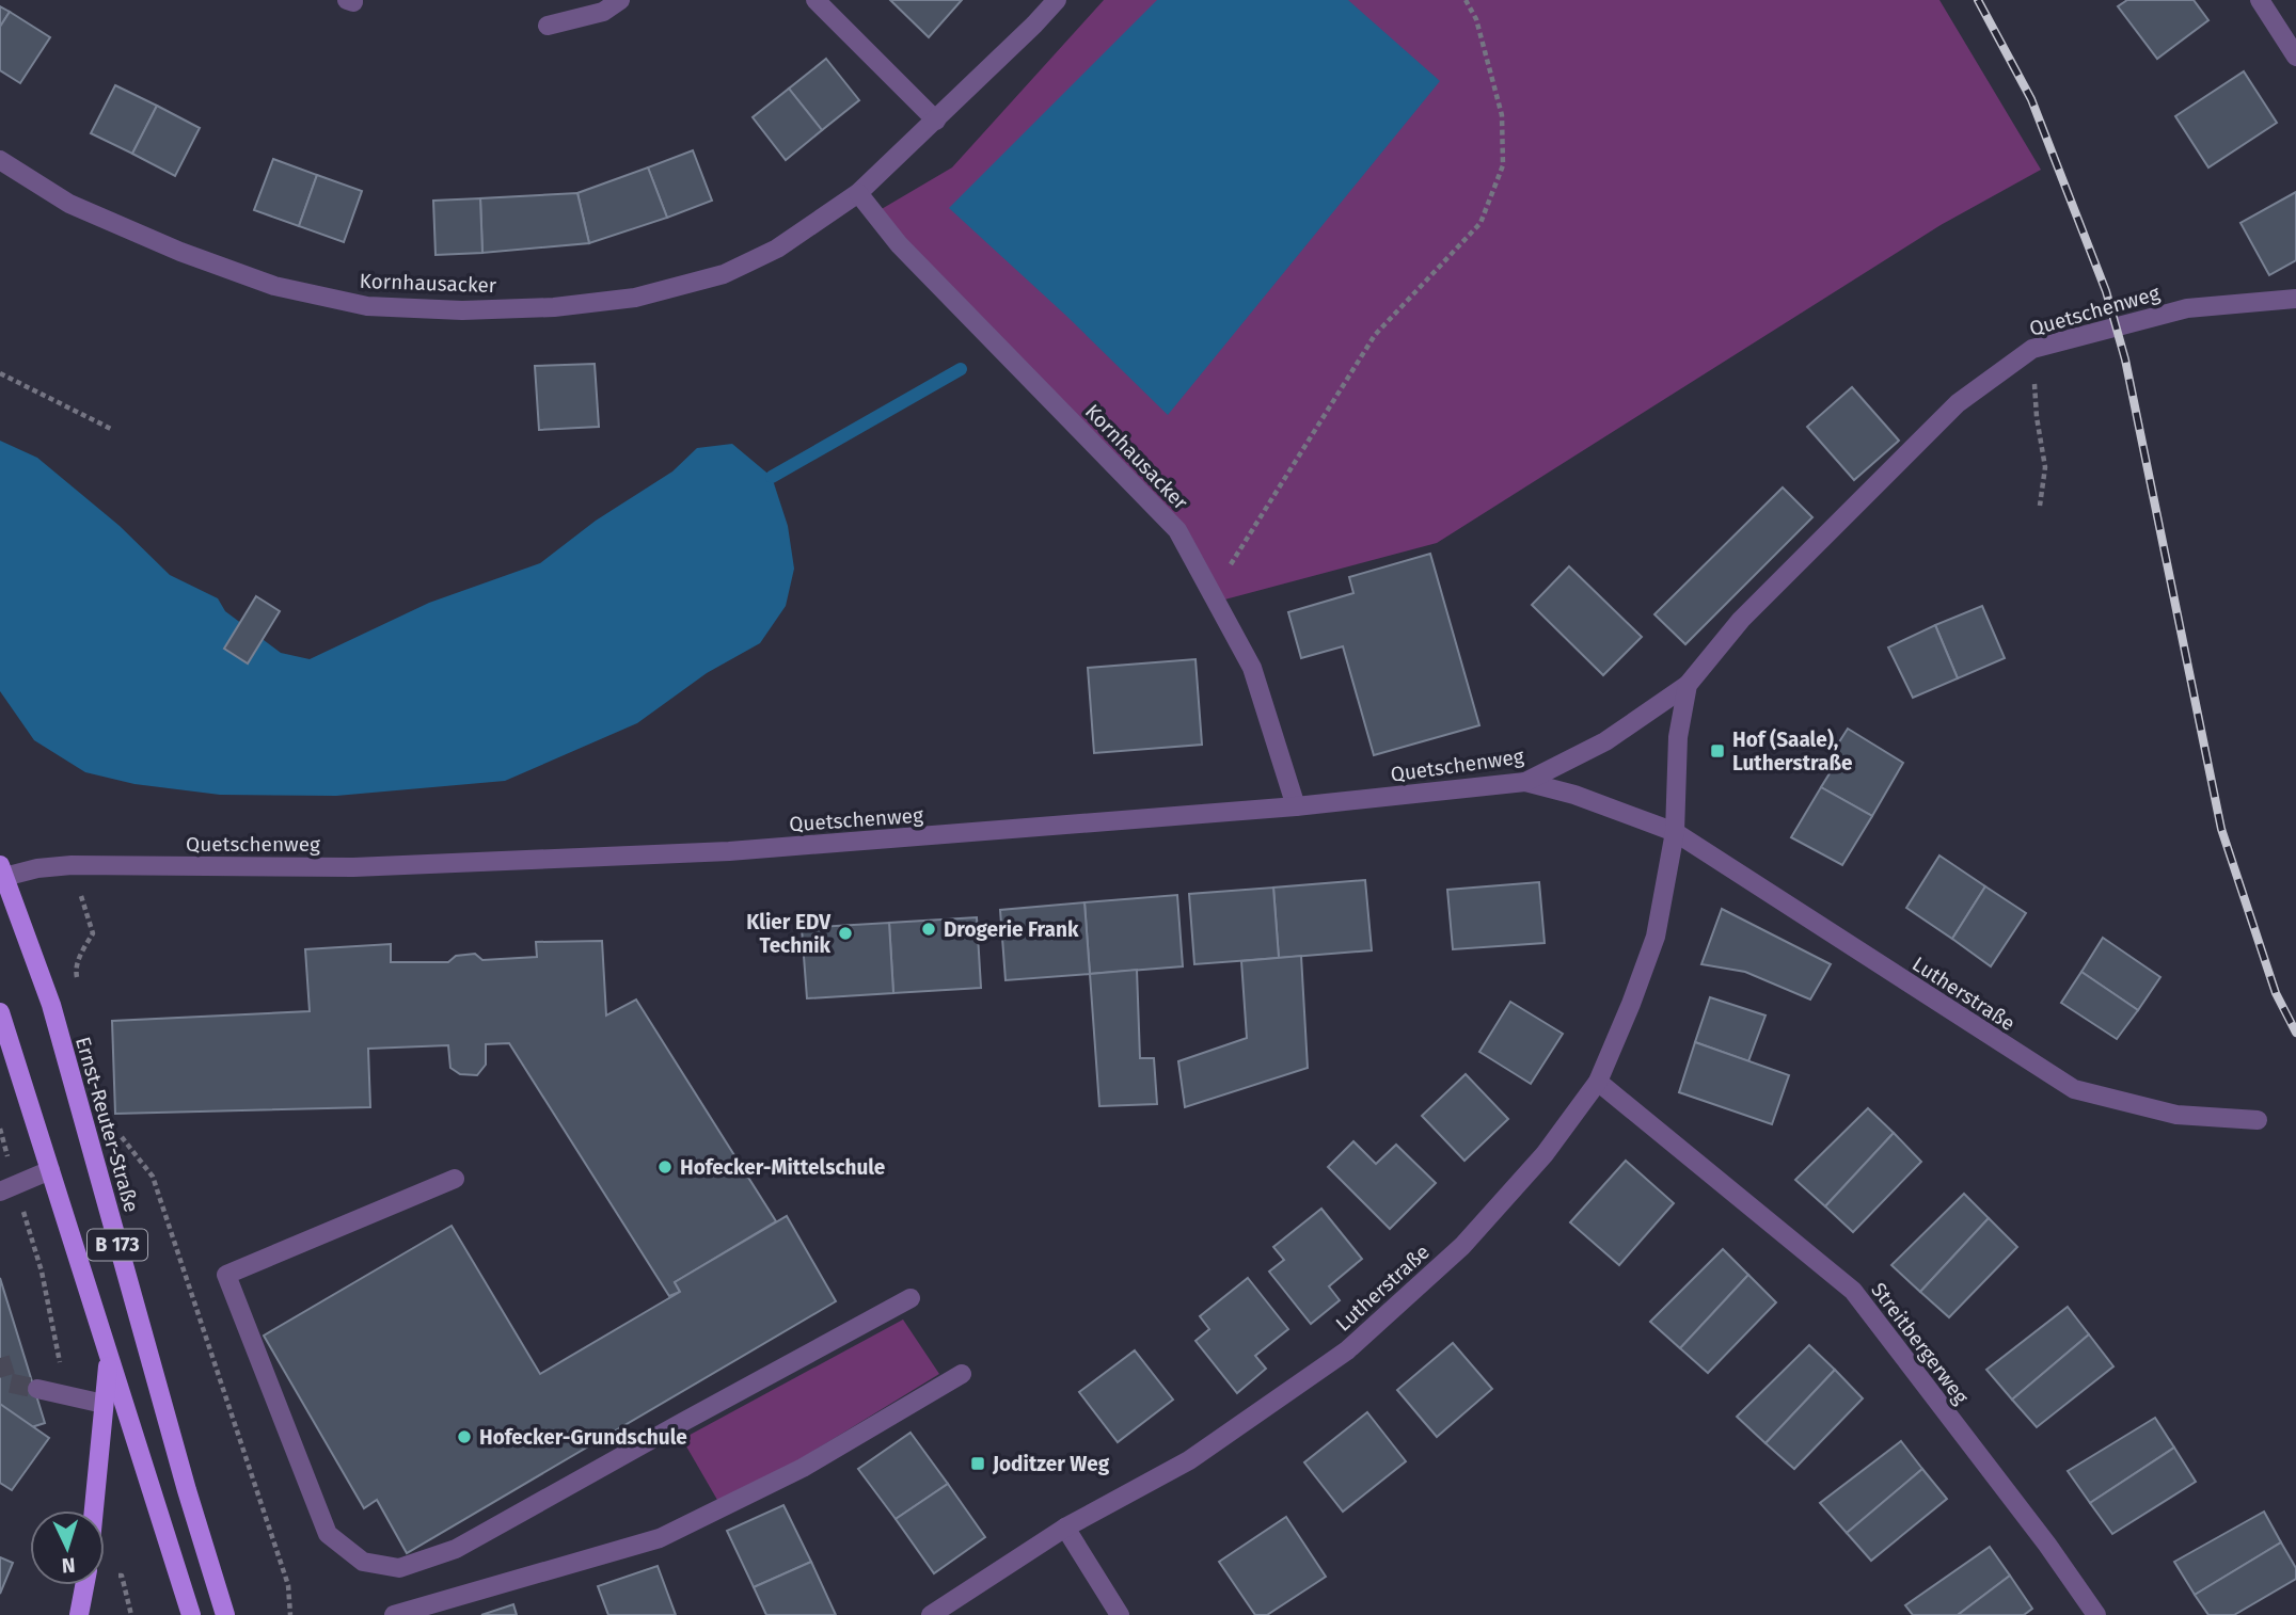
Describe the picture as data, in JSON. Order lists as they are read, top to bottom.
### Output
{
  "streets": {
    "main road": ["Ernst-Reuter-Straße", "B 173"],
    "street": [
      "Kornhausacker",
      "Quetschenweg",
      "Lutherstraße",
      "Streitbergerweg"
    ]
  },
  "crossings": [
    ["Kornhausacker", "Quetschenweg"],
    ["Quetschenweg", "Lutherstraße"],
    ["Quetschenweg", "Ernst-Reuter-Straße"],
    ["Lutherstraße", "Streitbergerweg"]
  ],
  "places": {
    "transit": ["Hof (Saale), Lutherstraße", "Joditzer Weg"],
    "other": [
      "Drogerie Frank",
      "Klier EDV Technik",
      "Hofecker-Mittelschule",
      "Hofecker-Grundschule"
    ]
  },
  "north": "bottom"
}
